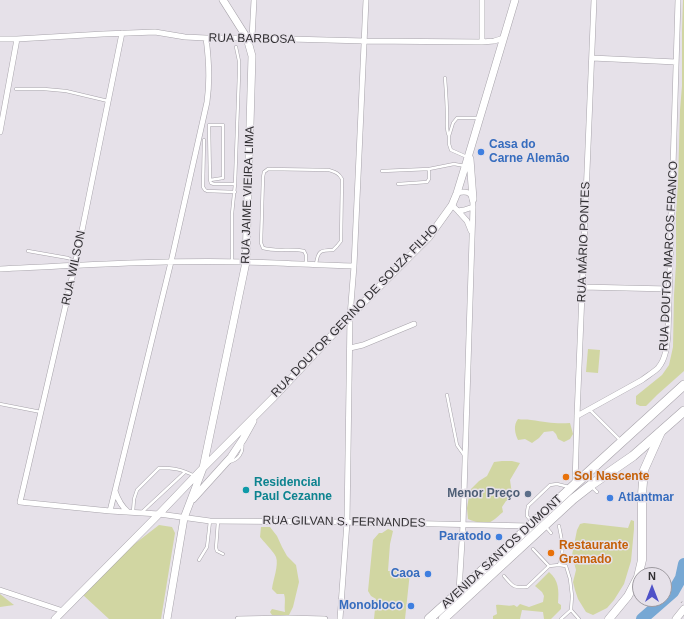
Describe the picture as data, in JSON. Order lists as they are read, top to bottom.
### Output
{
  "streets": {
    "highway": ["AVENIDA SANTOS DUMONT"],
    "main road": ["RUA JAIME VIEIRA LIMA", "RUA DOUTOR GERINO DE SOUZA FILHO"],
    "street": [
      "RUA BARBOSA",
      "RUA MÁRIO PONTES",
      "RUA DOUTOR MARCOS FRANCO",
      "RUA WILSON",
      "RUA GILVAN S. FERNANDES"
    ]
  },
  "crossings": [
    ["RUA BARBOSA", "RUA JAIME VIEIRA LIMA"],
    ["RUA BARBOSA", "RUA WILSON"],
    ["RUA BARBOSA", "RUA DOUTOR GERINO DE SOUZA FILHO"],
    ["RUA JAIME VIEIRA LIMA", "RUA DOUTOR GERINO DE SOUZA FILHO"],
    ["RUA JAIME VIEIRA LIMA", "RUA GILVAN S. FERNANDES"],
    ["RUA MÁRIO PONTES", "RUA DOUTOR MARCOS FRANCO"],
    ["RUA MÁRIO PONTES", "AVENIDA SANTOS DUMONT"],
    ["RUA WILSON", "RUA GILVAN S. FERNANDES"],
    ["RUA DOUTOR GERINO DE SOUZA FILHO", "RUA GILVAN S. FERNANDES"],
    ["RUA GILVAN S. FERNANDES", "AVENIDA SANTOS DUMONT"]
  ],
  "places": [
    "Casa do Carne Alemão",
    "Sol Nascente",
    "Residencial Paul Cezanne",
    "Menor Preço",
    "Atlantmar",
    "Paratodo",
    "Restaurante Gramado",
    "Caoa",
    "Monobloco"
  ],
  "north": "top"
}
